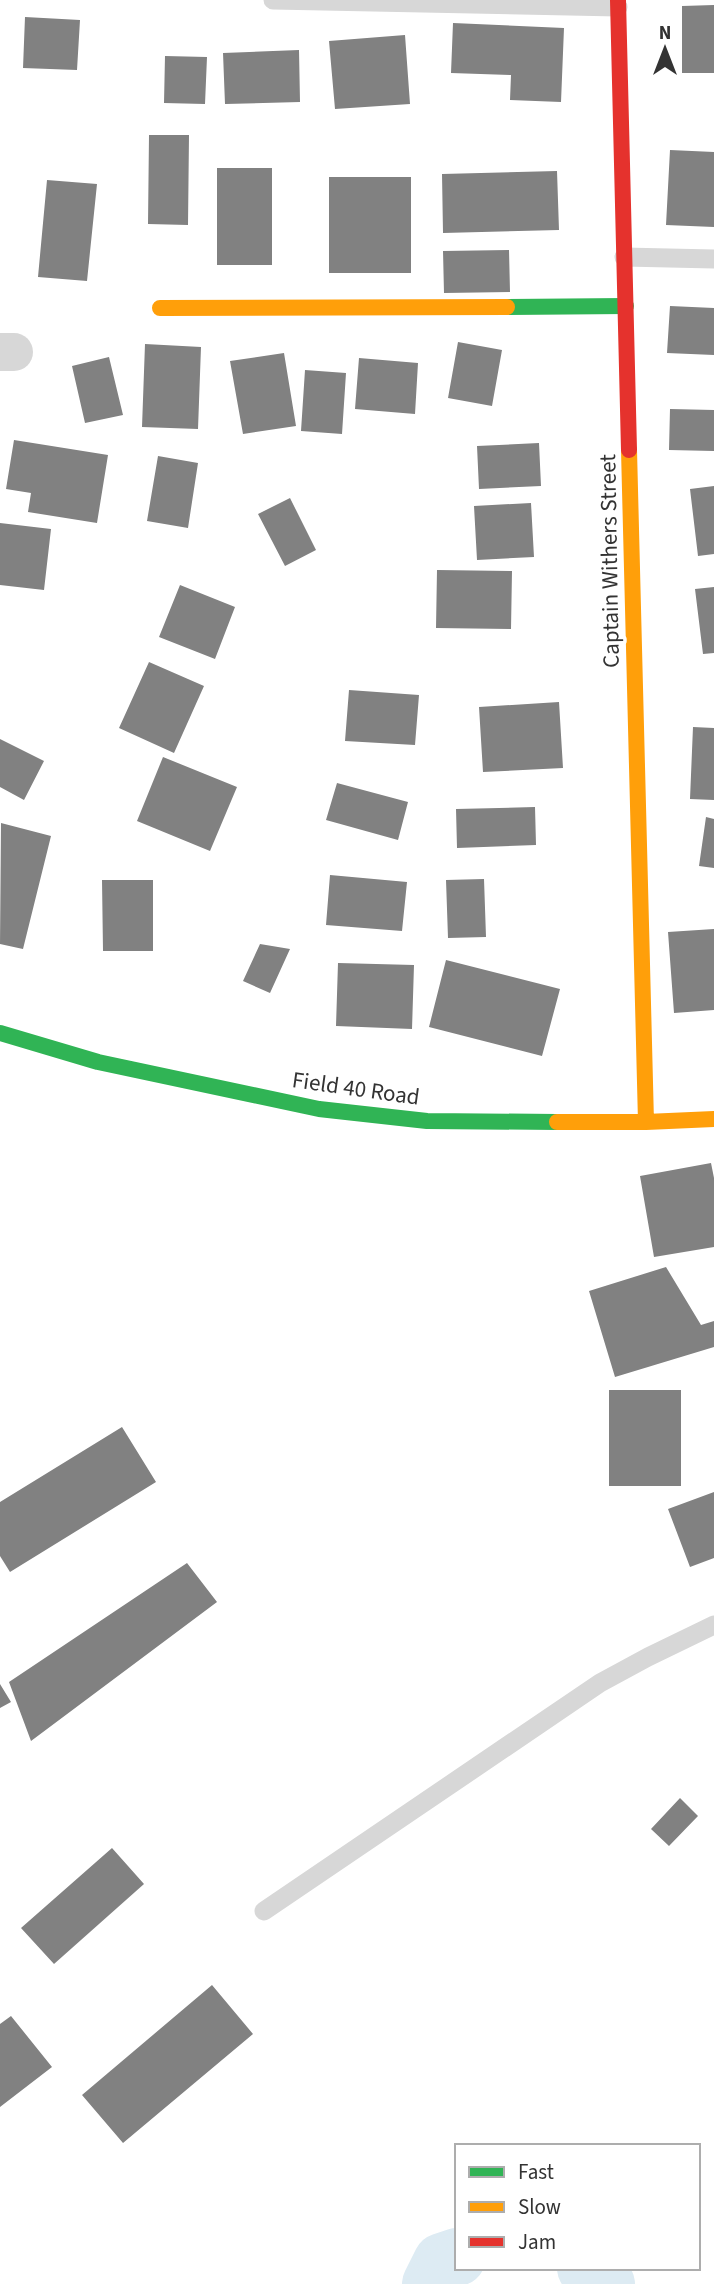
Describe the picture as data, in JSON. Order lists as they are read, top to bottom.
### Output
{
  "streets": {
    "street": ["Captain Withers Street", "Field 40 Road"]
  },
  "crossings": [
    ["Captain Withers Street", "Field 40 Road"]
  ],
  "legend": ["Fast", "Slow", "Jam"],
  "north": "top"
}
